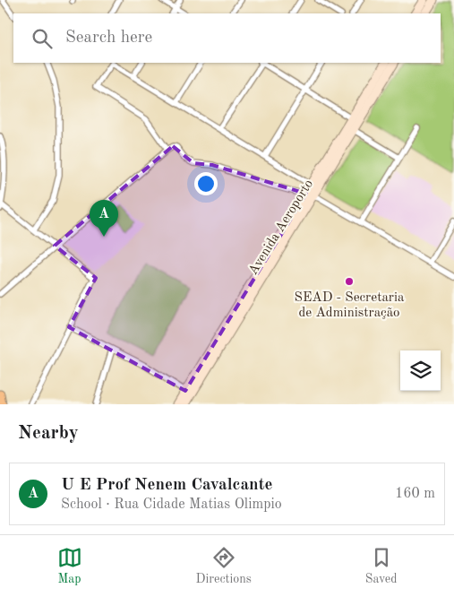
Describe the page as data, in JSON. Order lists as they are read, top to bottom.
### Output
{
  "streets": {
    "street": ["Avenida Aeroporto"]
  },
  "places": ["SEAD - Secretaria de Administração"],
  "page": {
    "search": "Search here",
    "pins": "A",
    "heading": "Nearby",
    "list": [
      {
        "mark": "A",
        "name": "U E Prof Nenem Cavalcante",
        "note": "School · Rua Cidade Matias Olimpio",
        "value": "160 m"
      }
    ],
    "nav": ["Map", "Directions", "Saved"]
  }
}
